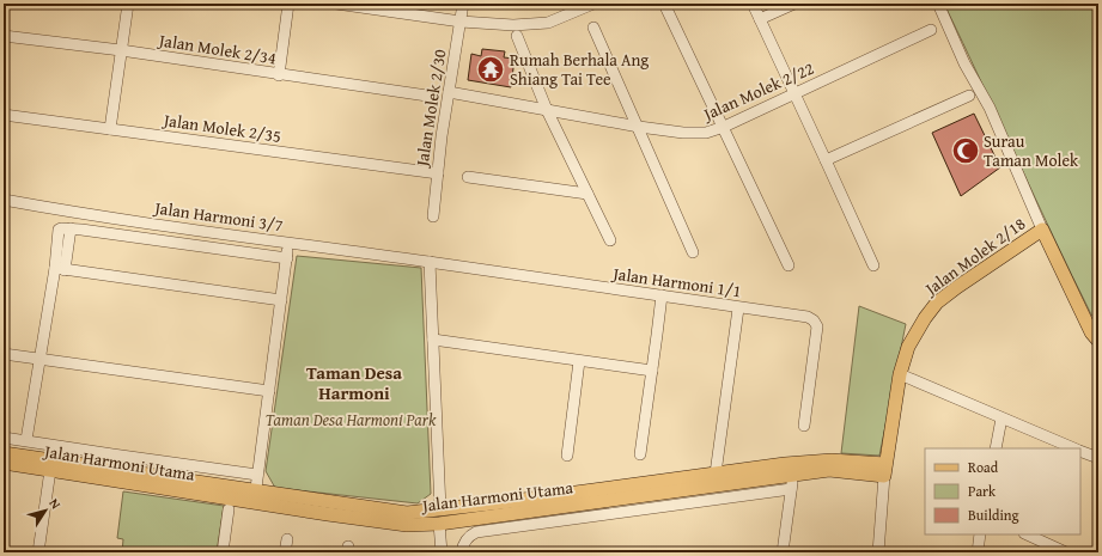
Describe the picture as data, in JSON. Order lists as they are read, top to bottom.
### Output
{
  "streets": {
    "main road": ["Jalan Molek 2/18", "Jalan Harmoni Utama"],
    "street": [
      "Jalan Molek 2/34",
      "Jalan Molek 2/22",
      "Jalan Molek 2/30",
      "Jalan Molek 2/35",
      "Jalan Harmoni 3/7",
      "Jalan Harmoni 1/1"
    ]
  },
  "crossings": [
    ["Jalan Molek 2/22", "Jalan Molek 2/30"],
    ["Jalan Molek 2/30", "Jalan Molek 2/35"],
    ["Jalan Harmoni 3/7", "Jalan Harmoni 1/1"],
    ["Jalan Molek 2/18", "Jalan Harmoni Utama"]
  ],
  "districts": ["Taman Desa Harmoni"],
  "parks": ["Taman Desa Harmoni Park"],
  "places": {
    "temple": ["Rumah Berhala Ang Shiang Tai Tee"],
    "mosque": ["Surau Taman Molek"]
  },
  "legend": ["Road", "Park", "Building"],
  "north": "top right"
}
